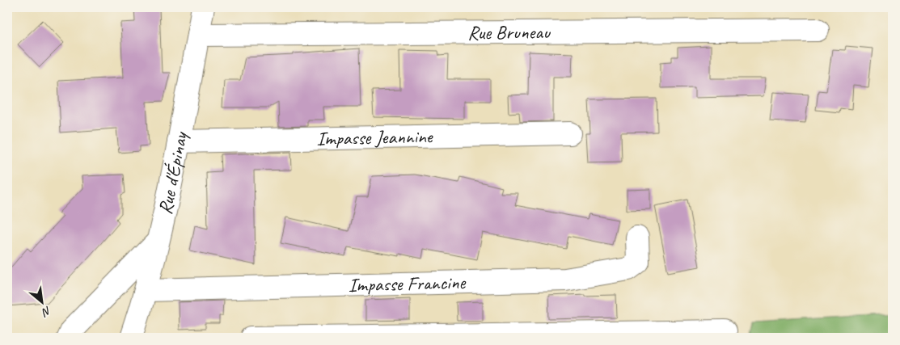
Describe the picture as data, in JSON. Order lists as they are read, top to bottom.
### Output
{
  "streets": {
    "street": [
      "Rue Bruneau",
      "Impasse Jeannine",
      "Rue d'Épinay",
      "Impasse Francine"
    ]
  },
  "crossings": [
    ["Rue Bruneau", "Rue d'Épinay"],
    ["Impasse Jeannine", "Rue d'Épinay"],
    ["Rue d'Épinay", "Impasse Francine"]
  ],
  "north": "bottom right"
}
